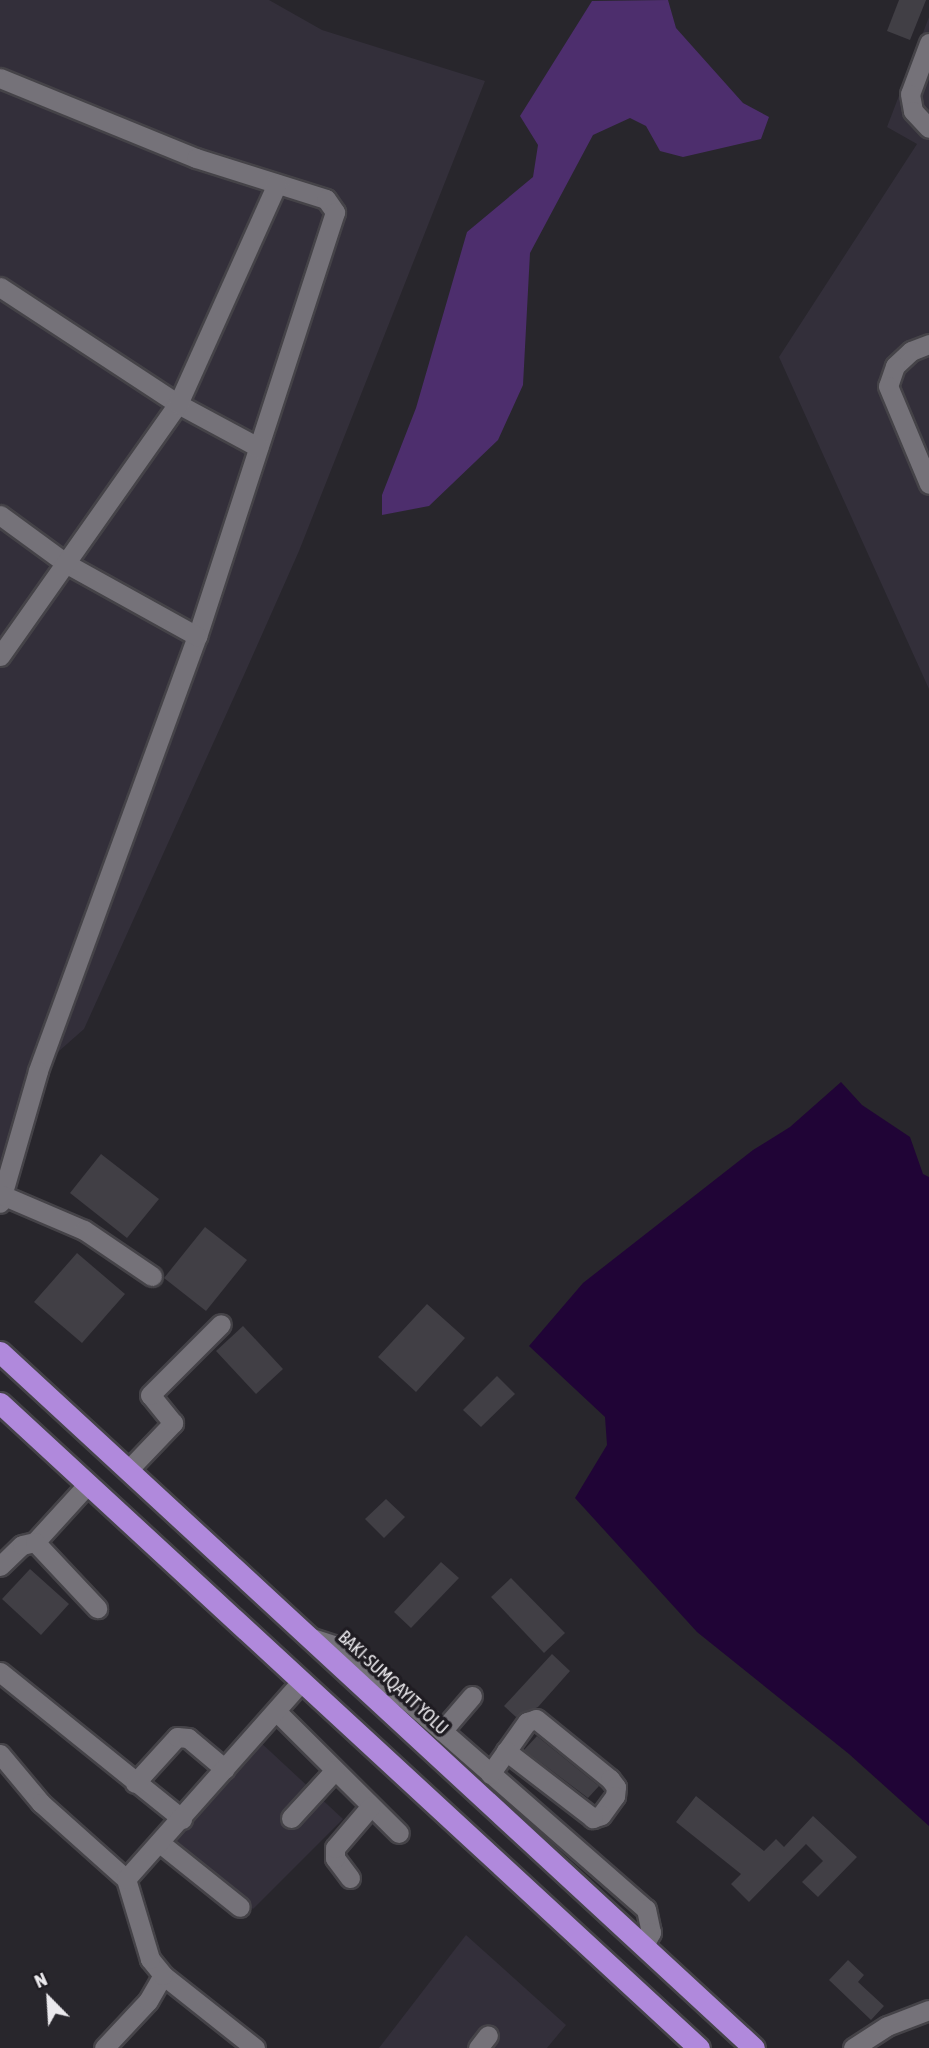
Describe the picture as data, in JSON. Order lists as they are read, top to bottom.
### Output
{
  "north": "top left"
}
